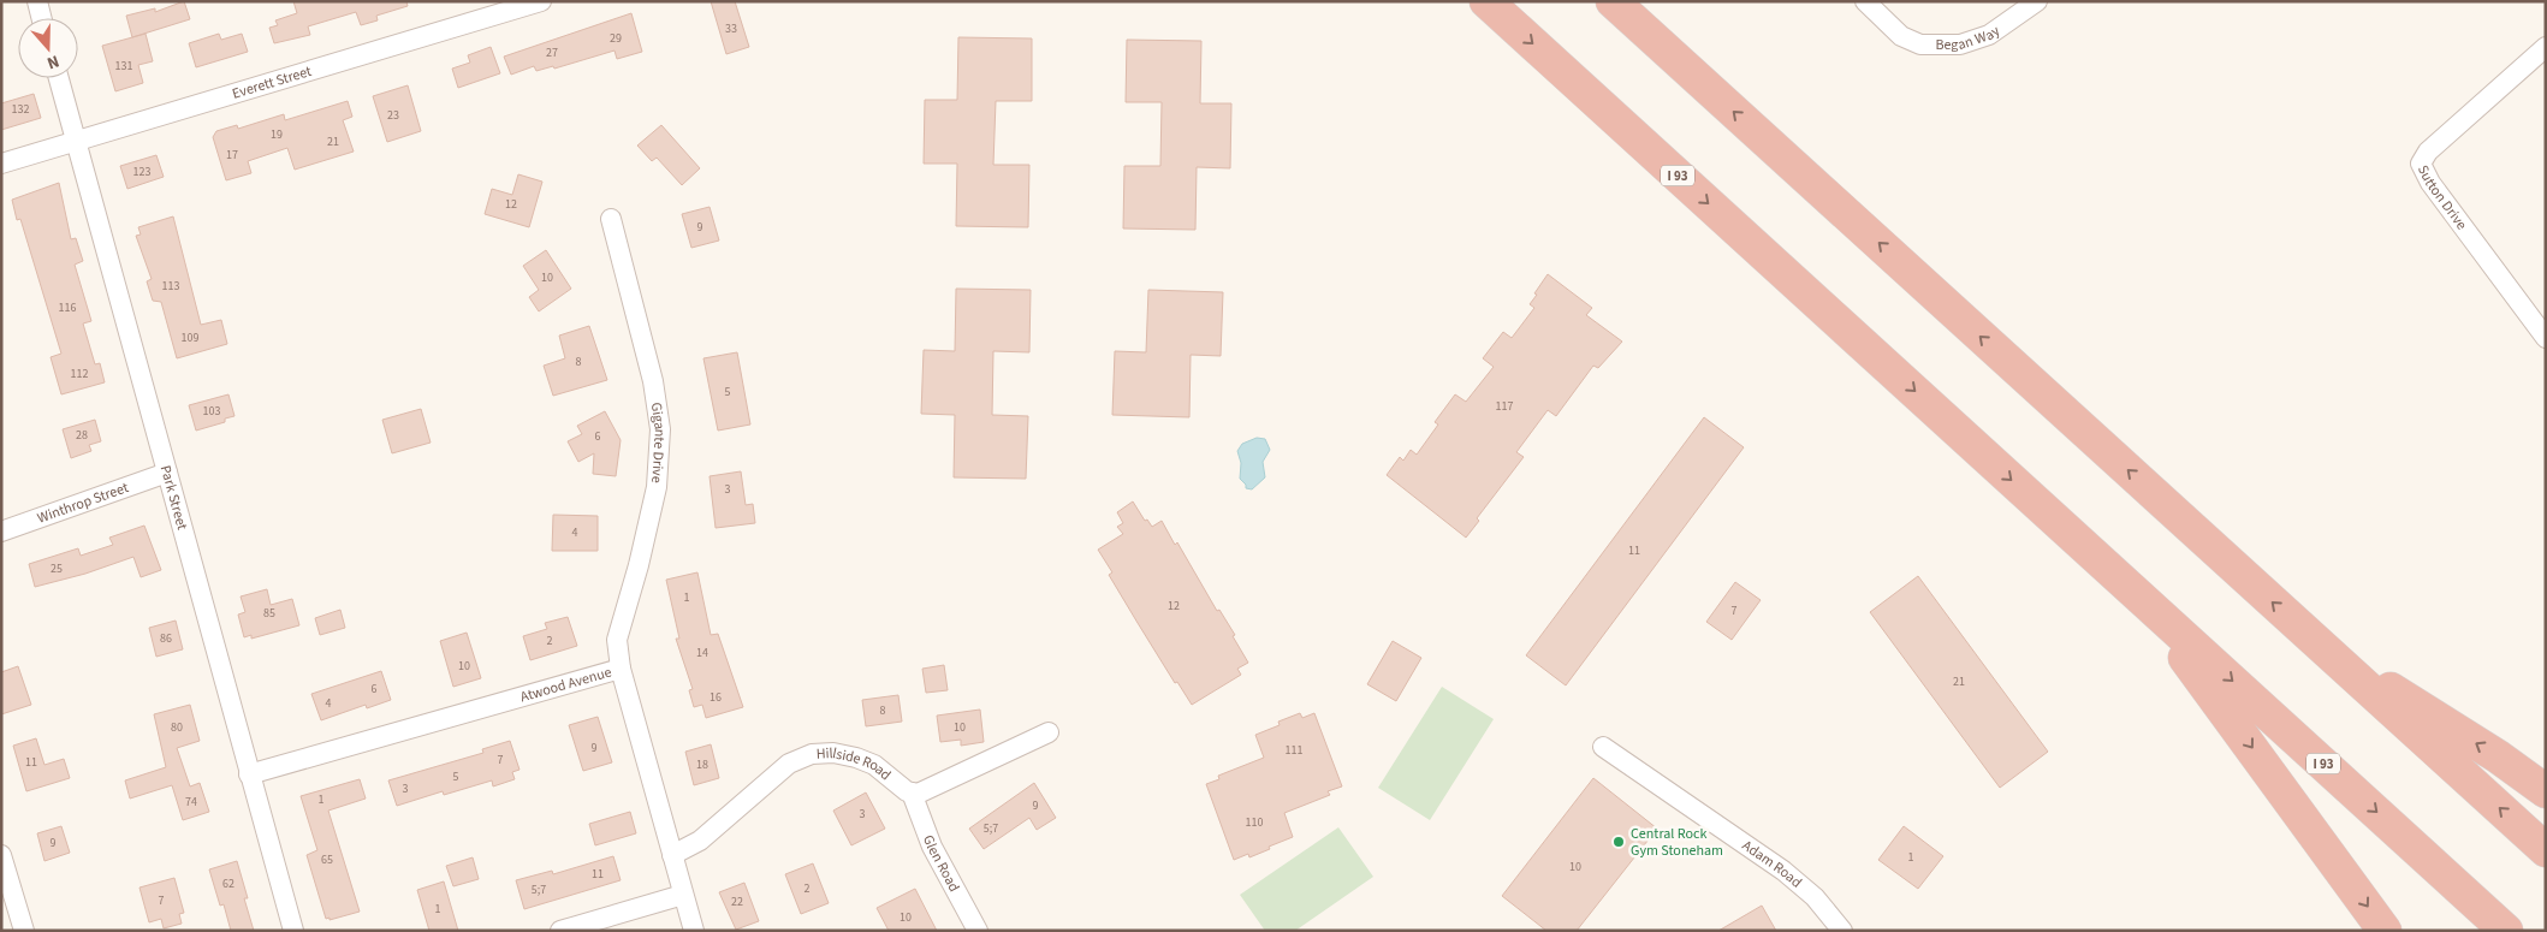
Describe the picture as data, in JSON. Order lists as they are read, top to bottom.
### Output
{
  "streets": {
    "highway": ["I 93"],
    "street": [
      "Began Way",
      "Everett Street",
      "Sutton Drive",
      "Gigante Drive",
      "Park Street",
      "Winthrop Street",
      "Atwood Avenue",
      "Hillside Road",
      "Glen Road",
      "Adam Road"
    ]
  },
  "crossings": [
    ["Everett Street", "Park Street"],
    ["Gigante Drive", "Atwood Avenue"],
    ["Park Street", "Winthrop Street"],
    ["Park Street", "Atwood Avenue"],
    ["Atwood Avenue", "Hillside Road"],
    ["Hillside Road", "Glen Road"]
  ],
  "places": ["Central Rock Gym Stoneham"],
  "house_numbers": [
    "33",
    "29",
    "27",
    "131",
    "132",
    "23",
    "19",
    "21",
    "17",
    "123",
    "12",
    "9",
    "10",
    "113",
    "116",
    "109",
    "8",
    "112",
    "5",
    "117",
    "103",
    "28",
    "6",
    "3",
    "4",
    "11",
    "25",
    "1",
    "12",
    "7",
    "85",
    "86",
    "2",
    "14",
    "10",
    "21",
    "6",
    "16",
    "4",
    "8",
    "80",
    "10",
    "9",
    "111",
    "7",
    "11",
    "18",
    "5",
    "3",
    "1",
    "74",
    "9",
    "3",
    "110",
    "5;7",
    "9",
    "1",
    "65",
    "10",
    "11",
    "62",
    "2",
    "5;7",
    "7",
    "22",
    "1",
    "10"
  ],
  "north": "bottom"
}
